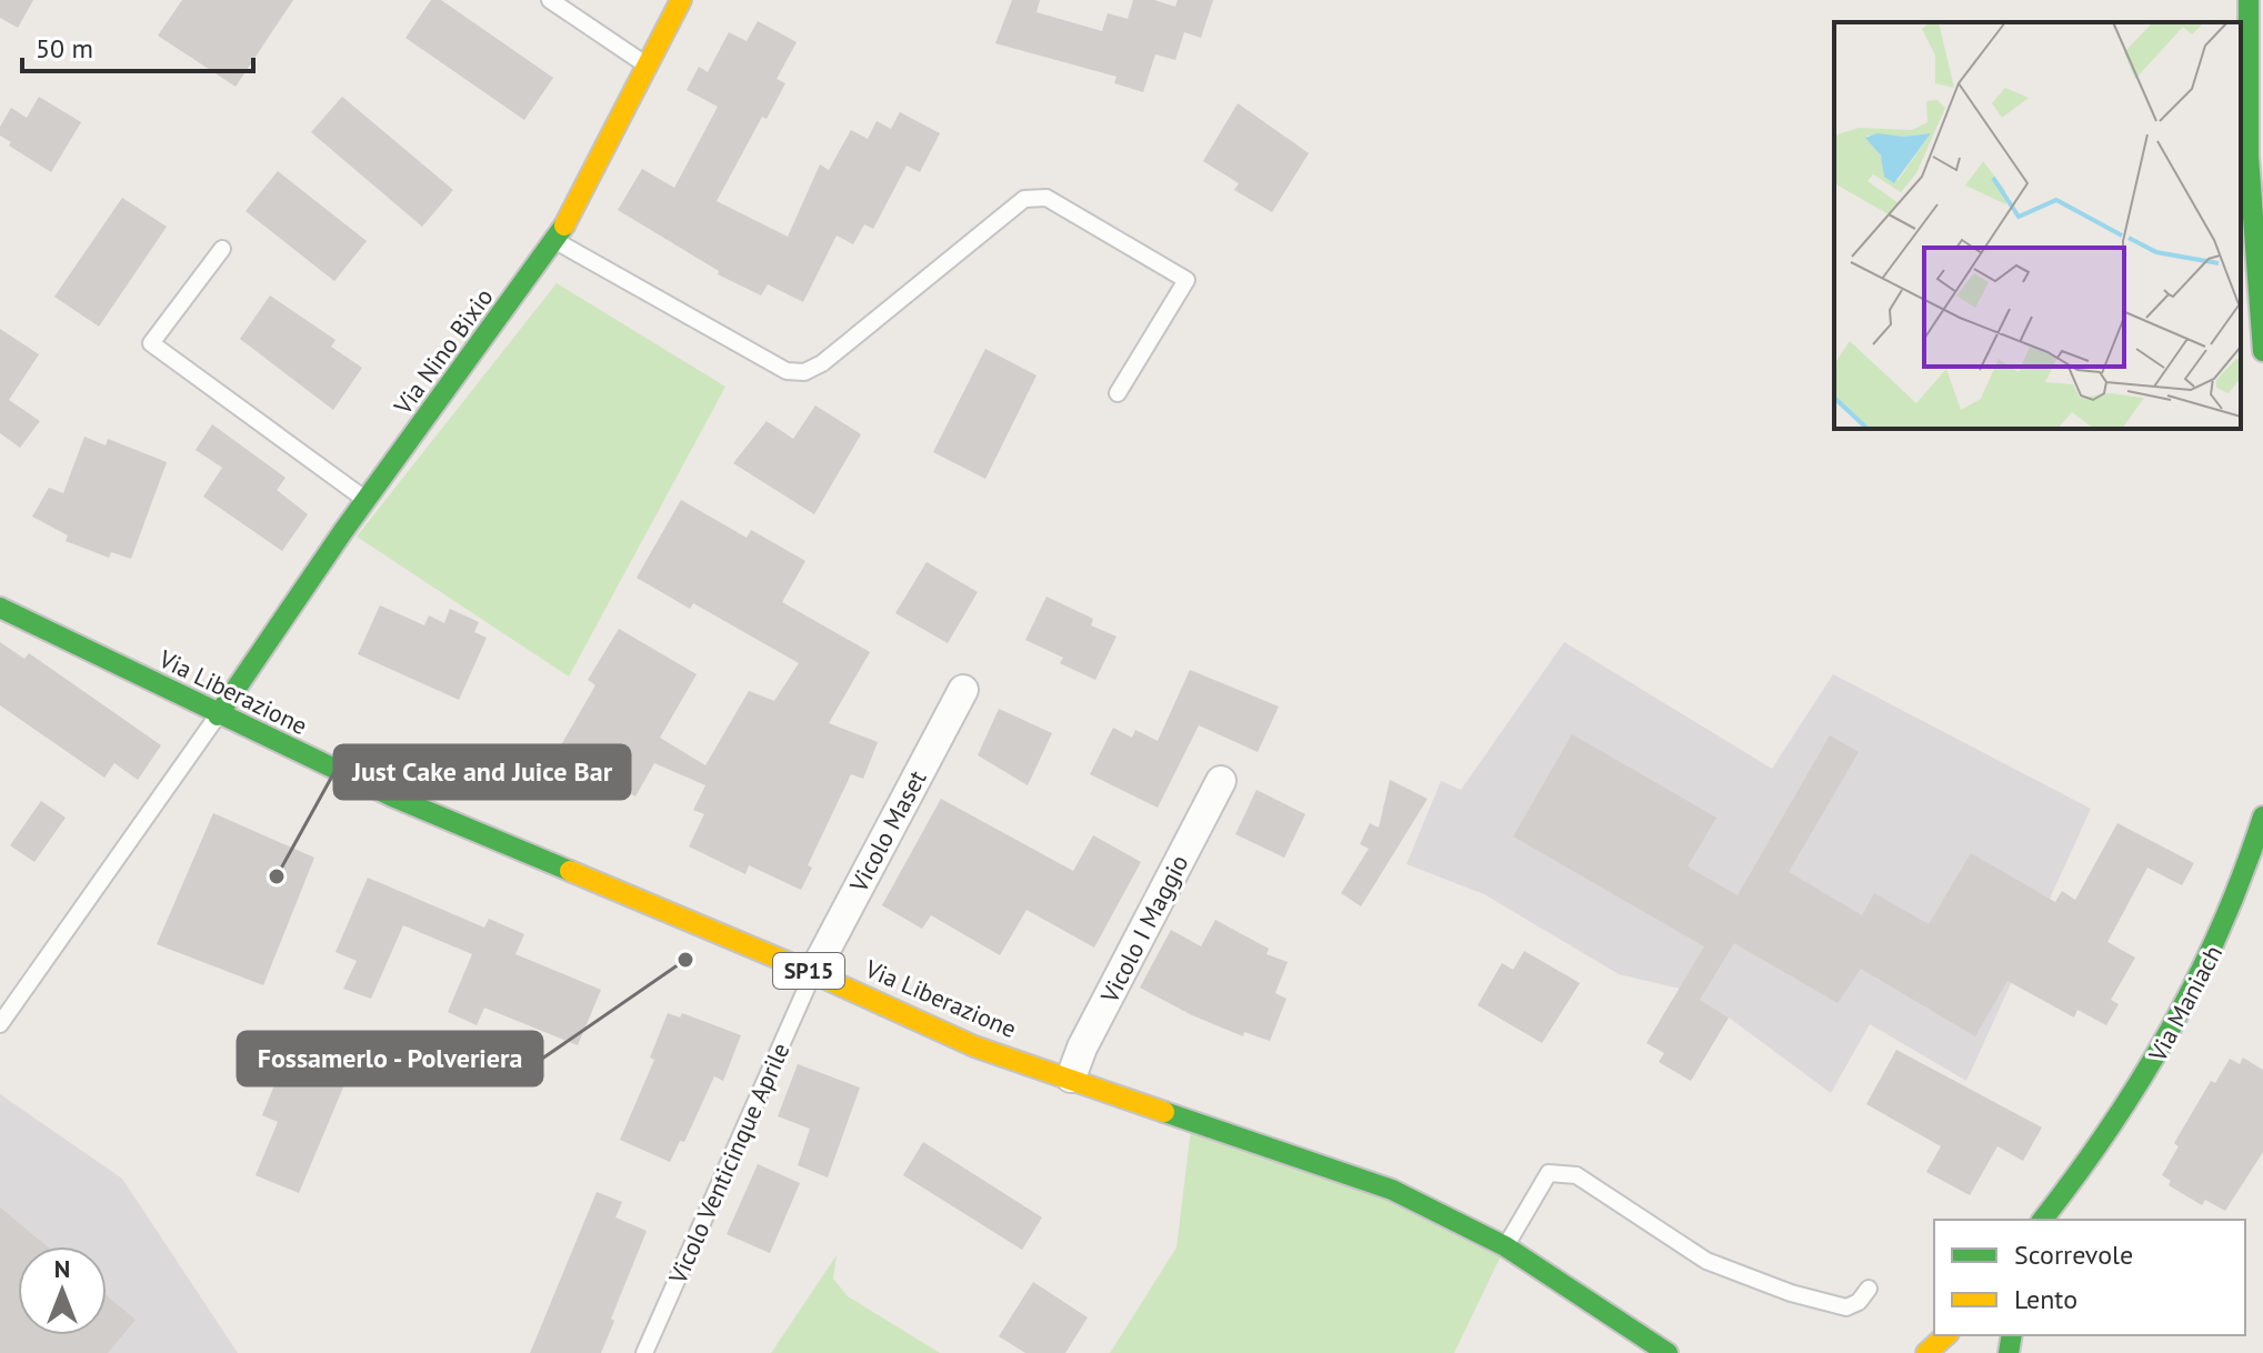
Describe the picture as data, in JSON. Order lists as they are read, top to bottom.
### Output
{
  "streets": {
    "main road": [
      "Via Nino Bixio",
      "Via Liberazione",
      "SP15",
      "Via Maniach"
    ],
    "street": ["Vicolo Maset", "Vicolo I Maggio"],
    "lane": ["Vicolo Venticinque Aprile"]
  },
  "crossings": [
    ["Via Nino Bixio", "Via Liberazione"],
    ["Via Liberazione", "Vicolo Maset"],
    ["Via Liberazione", "Vicolo I Maggio"],
    ["Via Liberazione", "Vicolo Venticinque Aprile"],
    ["Vicolo Maset", "Vicolo Venticinque Aprile"]
  ],
  "places": ["Just Cake and Juice Bar", "Fossamerlo - Polveriera"],
  "legend": ["Scorrevole", "Lento"],
  "scale_bar": "50 m",
  "north": "top"
}
